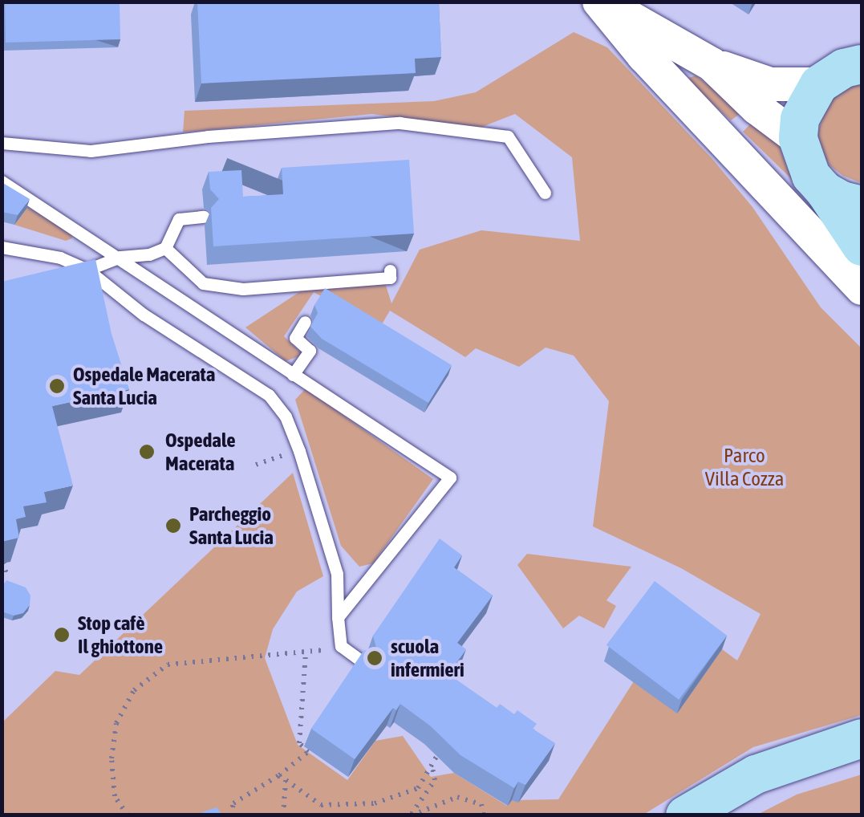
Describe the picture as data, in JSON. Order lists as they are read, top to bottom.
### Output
{
  "parks": ["Parco Villa Cozza"],
  "places": [
    "Ospedale Macerata Santa Lucia",
    "Ospedale Macerata",
    "Parcheggio Santa Lucia",
    "Stop cafè Il ghiottone",
    "scuola infermieri"
  ]
}
